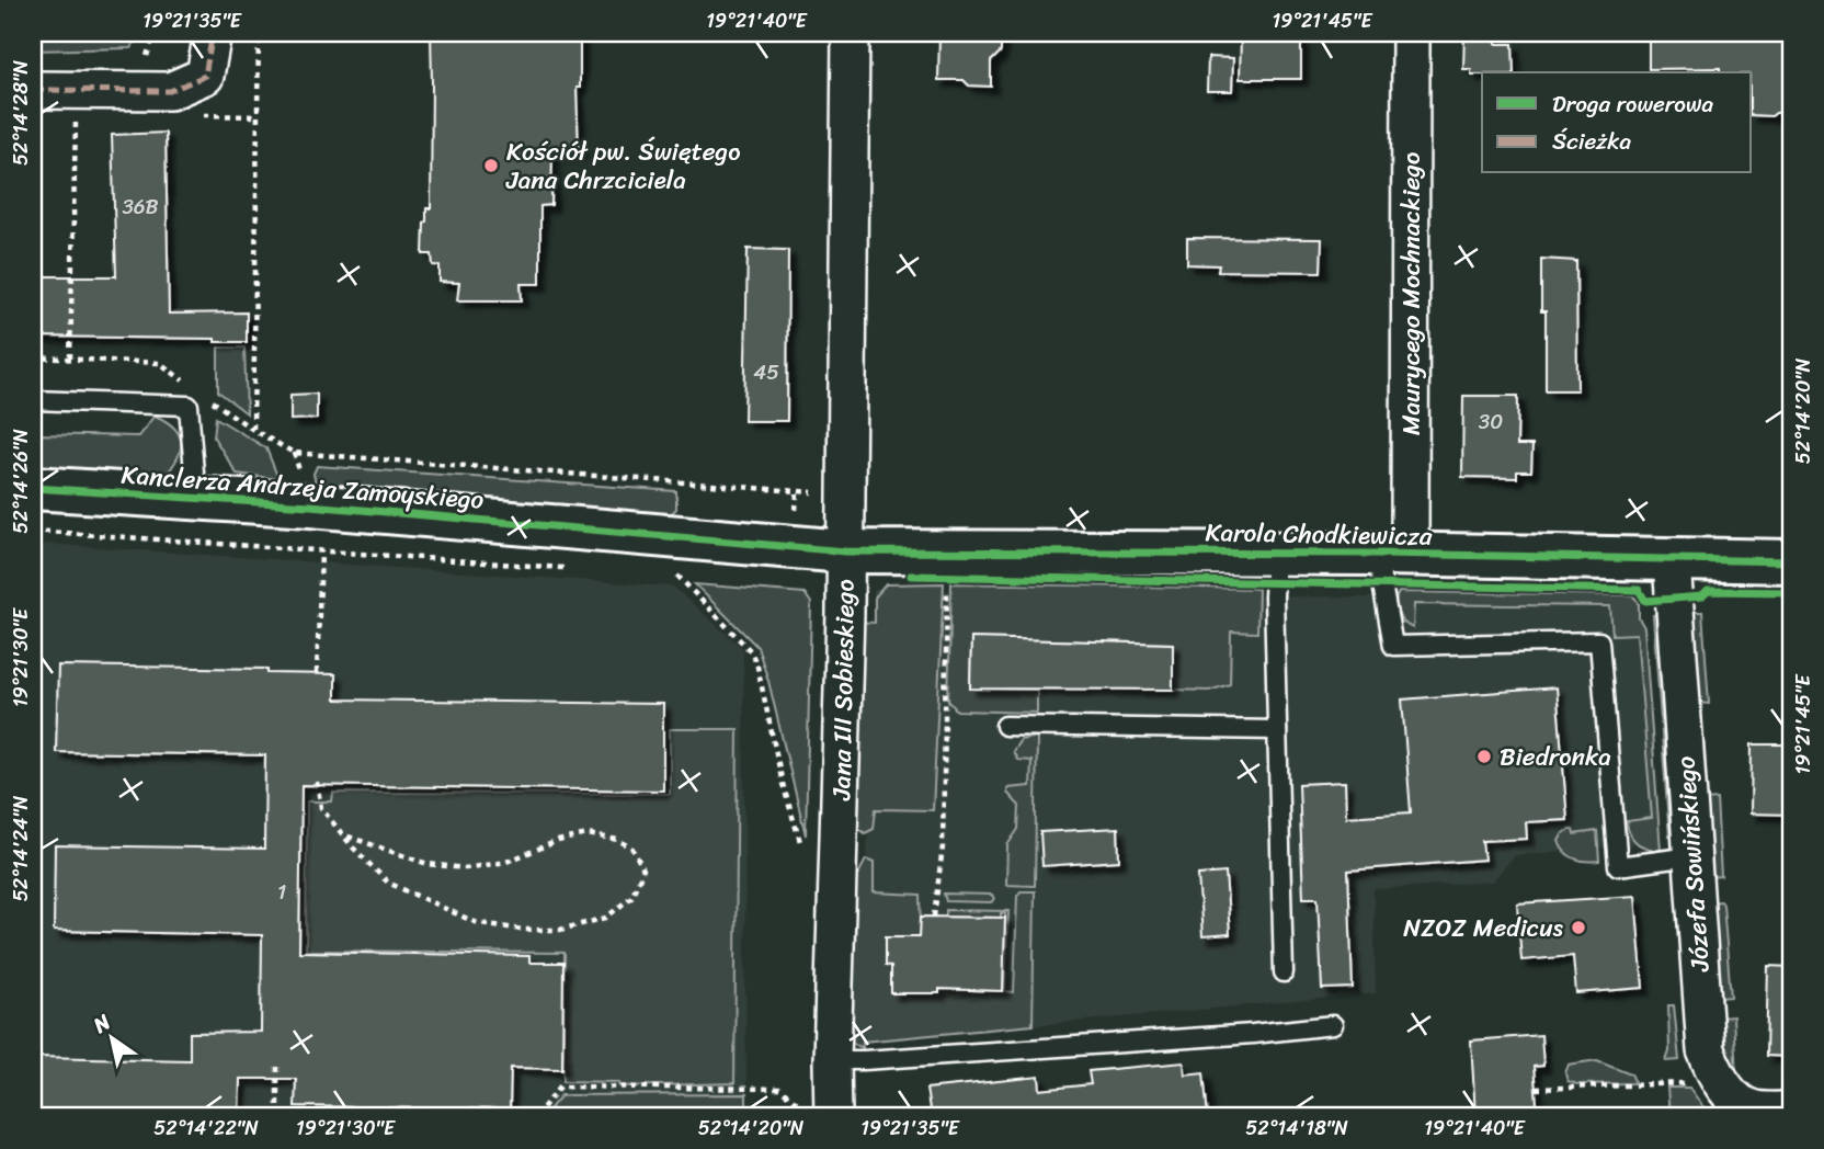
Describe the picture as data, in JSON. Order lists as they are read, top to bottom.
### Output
{
  "streets": {
    "street": [
      "Maurycego Mochnackiego",
      "Kanclerza Andrzeja Zamoyskiego",
      "Karola Chodkiewicza",
      "Jana III Sobieskiego",
      "Józefa Sowińskiego"
    ]
  },
  "crossings": [
    ["Maurycego Mochnackiego", "Karola Chodkiewicza"],
    ["Kanclerza Andrzeja Zamoyskiego", "Karola Chodkiewicza"],
    ["Kanclerza Andrzeja Zamoyskiego", "Jana III Sobieskiego"],
    ["Karola Chodkiewicza", "Jana III Sobieskiego"],
    ["Karola Chodkiewicza", "Józefa Sowińskiego"]
  ],
  "places": ["Kościół pw. Świętego Jana Chrzciciela", "Biedronka", "NZOZ Medicus"],
  "house_numbers": [
    "36B",
    "45",
    "30",
    "1"
  ],
  "legend": ["Droga rowerowa", "Ścieżka"],
  "north": "top left",
  "coordinates": [
    "19°21'35\"E",
    "19°21'40\"E",
    "19°21'45\"E",
    "52°14'28\"N",
    "52°14'20\"N",
    "52°14'26\"N",
    "19°21'30\"E",
    "52°14'24\"N",
    "52°14'22\"N",
    "52°14'18\"N"
  ]
}
